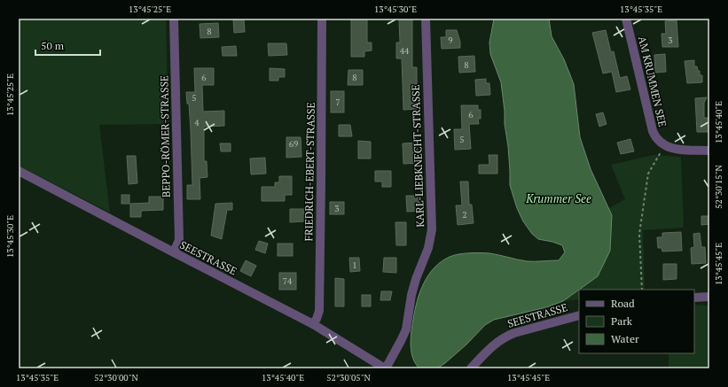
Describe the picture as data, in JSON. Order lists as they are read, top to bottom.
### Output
{
  "streets": {
    "street": [
      "AM KRUMMEN SEE",
      "BEPPO-RÖMER-STRASSE",
      "KARL-LIEBKNECHT-STRASSE",
      "FRIEDRICH-EBERT-STRASSE",
      "SEESTRASSE"
    ]
  },
  "crossings": [
    ["BEPPO-RÖMER-STRASSE", "SEESTRASSE"],
    ["KARL-LIEBKNECHT-STRASSE", "SEESTRASSE"],
    ["FRIEDRICH-EBERT-STRASSE", "SEESTRASSE"]
  ],
  "water": ["Krummer See"],
  "house_numbers": [
    "8",
    "9",
    "3",
    "44",
    "8",
    "6",
    "8",
    "5",
    "7",
    "6",
    "4",
    "5",
    "69",
    "3",
    "2",
    "1",
    "74"
  ],
  "legend": ["Road", "Park", "Water"],
  "scale_bar": "50 m",
  "coordinates": [
    "13°45'25\"E",
    "13°45'30\"E",
    "13°45'35\"E",
    "13°45'40\"E",
    "52°30'15\"N",
    "13°45'45\"E",
    "52°30'00\"N",
    "52°30'05\"N"
  ]
}
